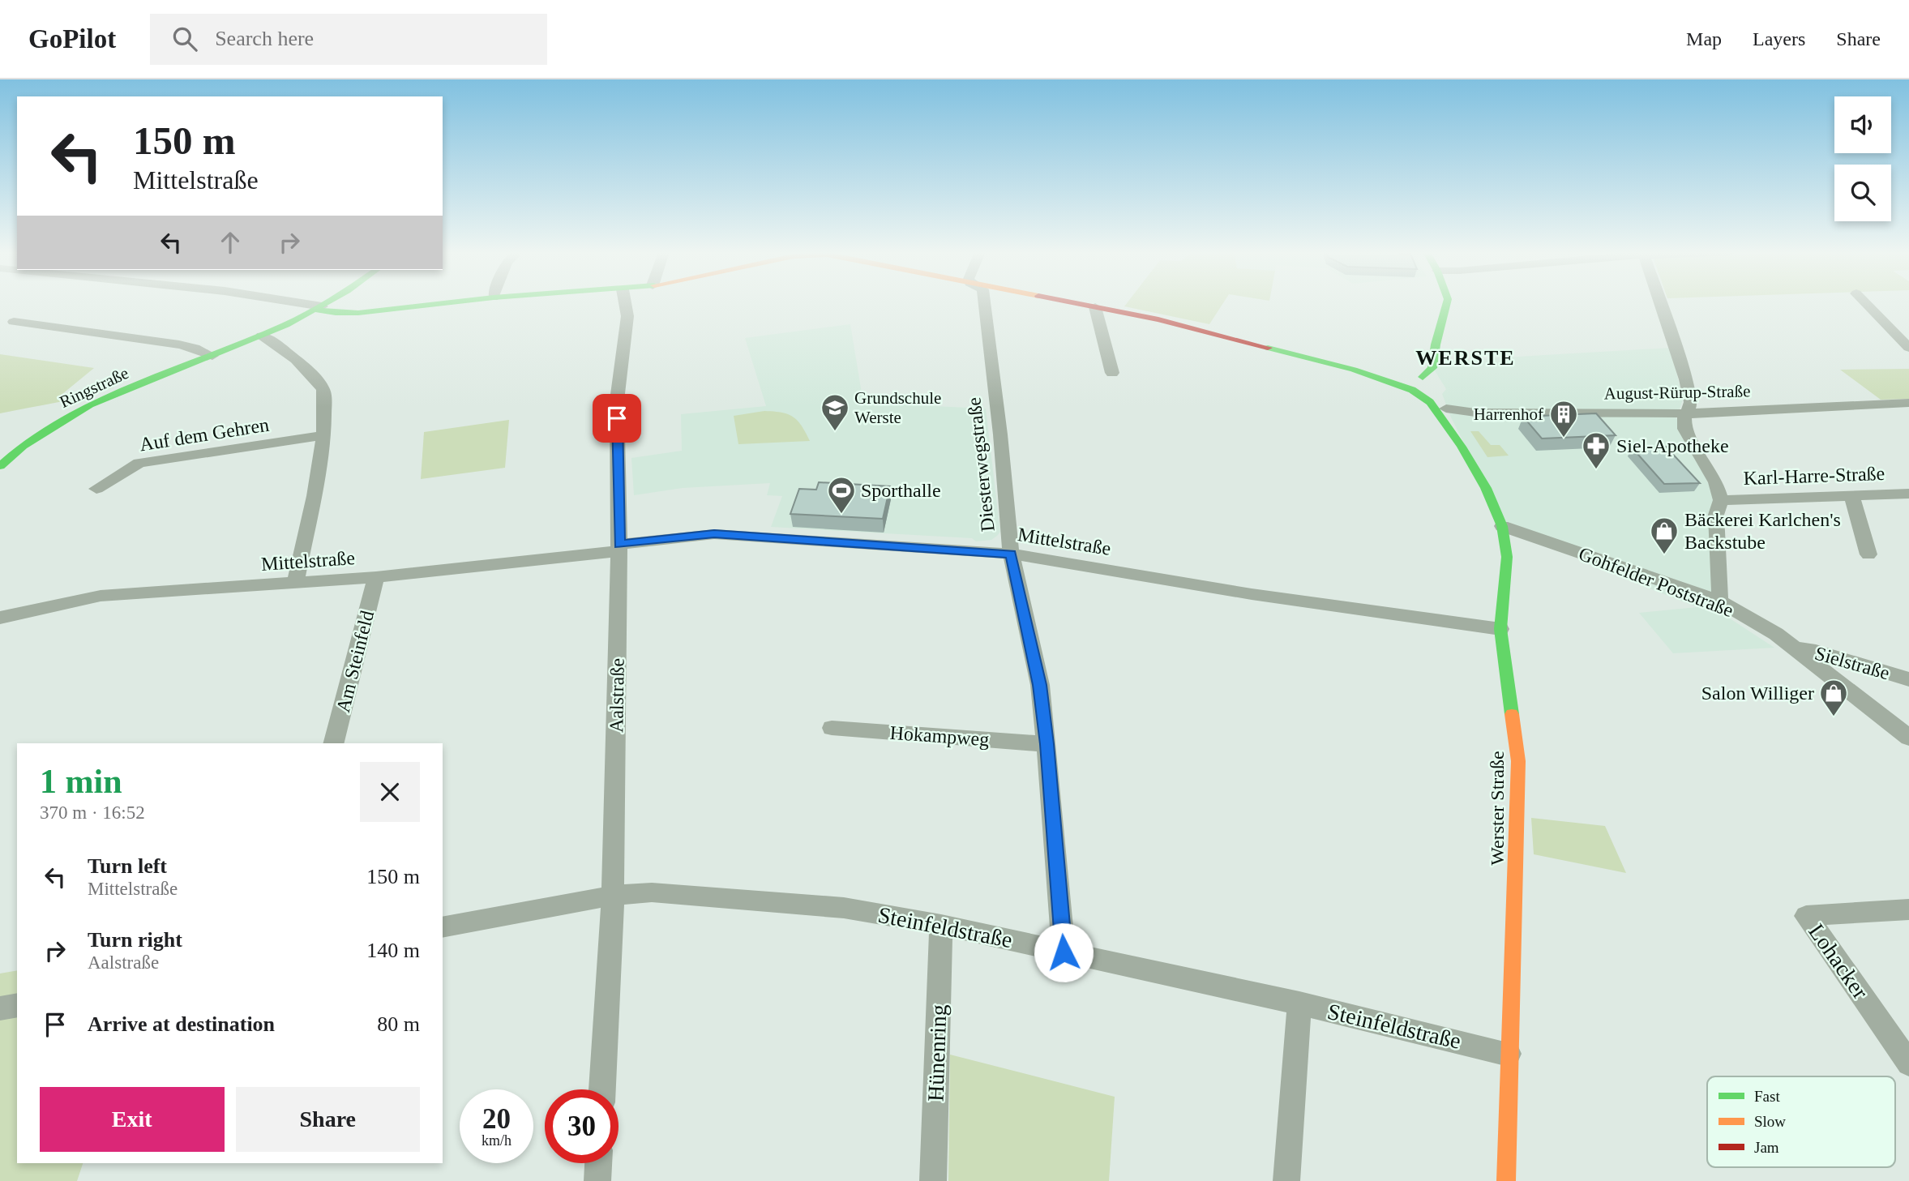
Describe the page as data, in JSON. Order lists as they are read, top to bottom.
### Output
{
  "streets": {
    "street": [
      "Ringstraße",
      "August-Rürup-Straße",
      "Auf dem Gehren",
      "Diesterwegstraße",
      "Karl-Harre-Straße",
      "Mittelstraße",
      "Gohfelder Poststraße",
      "Am Steinfeld",
      "Sielstraße",
      "Aalstraße",
      "Hokampweg",
      "Werster Straße",
      "Steinfeldstraße",
      "Lohacker",
      "Hünenring"
    ]
  },
  "crossings": [
    ["August-Rürup-Straße", "Werster Straße"],
    ["Diesterwegstraße", "Mittelstraße"],
    ["Diesterwegstraße", "Hokampweg"],
    ["Diesterwegstraße", "Steinfeldstraße"],
    ["Mittelstraße", "Am Steinfeld"],
    ["Mittelstraße", "Aalstraße"],
    ["Mittelstraße", "Werster Straße"],
    ["Gohfelder Poststraße", "Sielstraße"],
    ["Gohfelder Poststraße", "Werster Straße"],
    ["Aalstraße", "Steinfeldstraße"],
    ["Werster Straße", "Steinfeldstraße"],
    ["Steinfeldstraße", "Hünenring"]
  ],
  "districts": ["WERSTE"],
  "places": {
    "school or university": ["Grundschule Werste"],
    "building": ["Harrenhof"],
    "pharmacy": ["Siel-Apotheke"],
    "sports": ["Sporthalle"],
    "shop": ["Bäckerei Karlchen's Backstube", "Salon Williger"]
  },
  "legend": ["Fast", "Slow", "Jam"],
  "page": {
    "header": "GoPilot",
    "search": "Search here",
    "nav": ["Map", "Layers", "Share"],
    "turn": ["150 m", "Mittelstraße"],
    "heading": ["1 min", "370 m · 16:52"],
    "list": [
      {
        "name": "Turn left",
        "note": "Mittelstraße",
        "value": "150 m"
      },
      {
        "name": "Turn right",
        "note": "Aalstraße",
        "value": "140 m"
      },
      {
        "name": "Arrive at destination",
        "value": "80 m"
      }
    ],
    "buttons": ["Exit", "Share"],
    "speed": "20 km/h",
    "limit": "30"
  }
}
